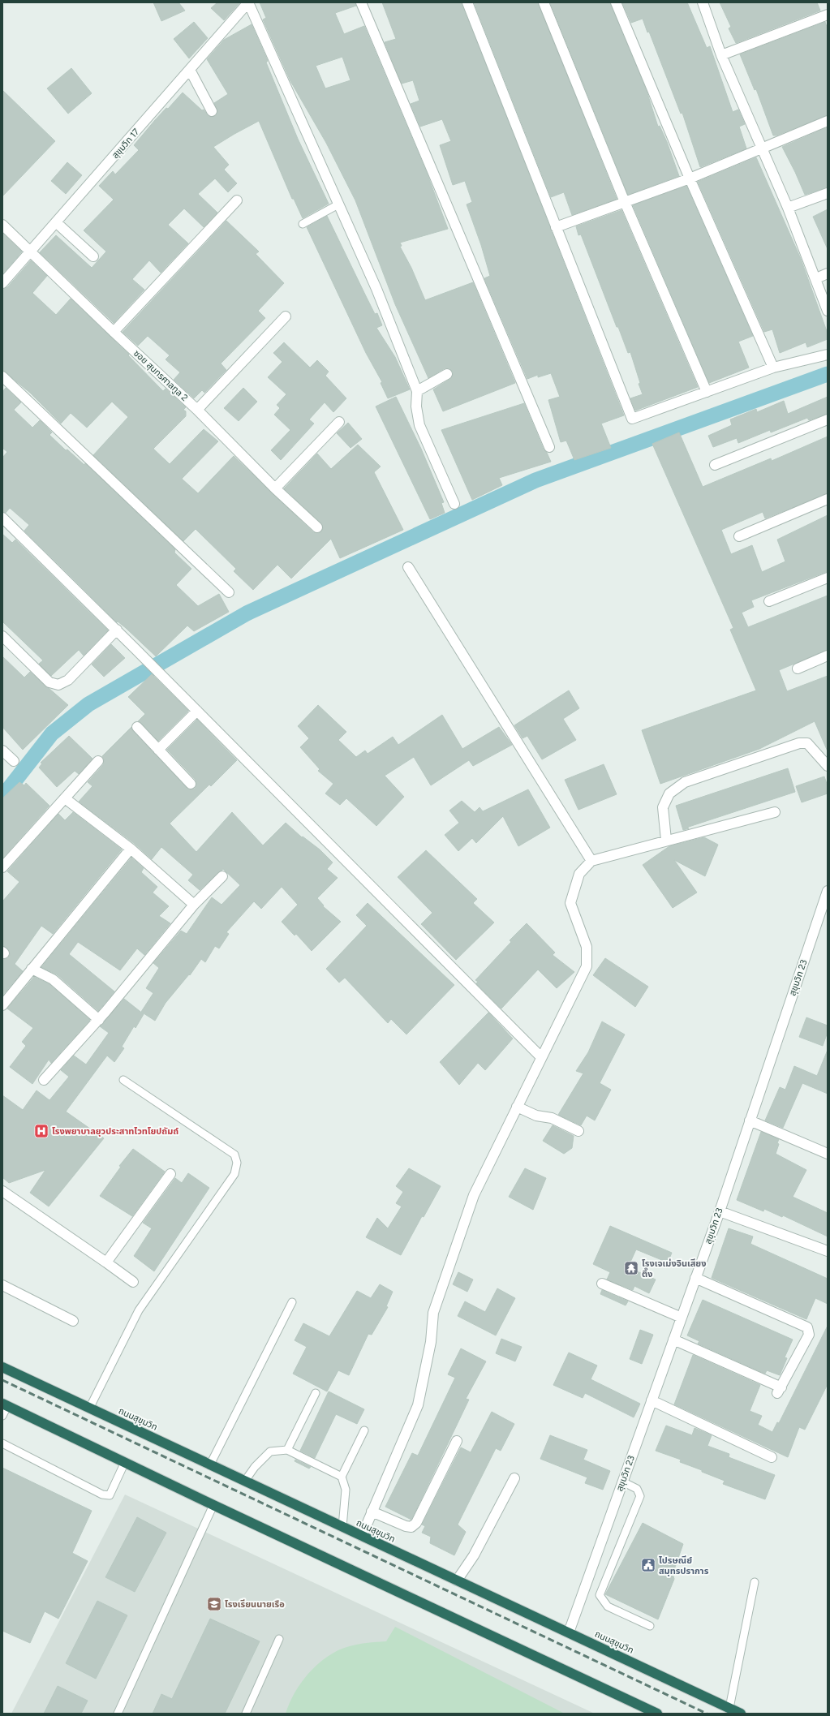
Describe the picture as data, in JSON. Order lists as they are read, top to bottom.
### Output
{
  "streets": {
    "highway": ["ถนนสุขุมวิท"],
    "street": ["สุขุมวิท 17", "ซอย สุนทรศาลทูล 2", "สุขุมวิท 23"]
  },
  "crossings": [
    ["สุขุมวิท 17", "ซอย สุนทรศาลทูล 2"],
    ["สุขุมวิท 23", "ถนนสุขุมวิท"]
  ],
  "places": {
    "hospital": ["โรงพยาบาลยุวประสาทไวทโยปถัมถ์"],
    "temple": ["โรงเจเม่งจินเสียง ตึ๊ง"],
    "public building": ["ไปรษณีย์ สมุทรปราการ"],
    "school or university": ["โรงเรียนนายเรือ"]
  }
}
